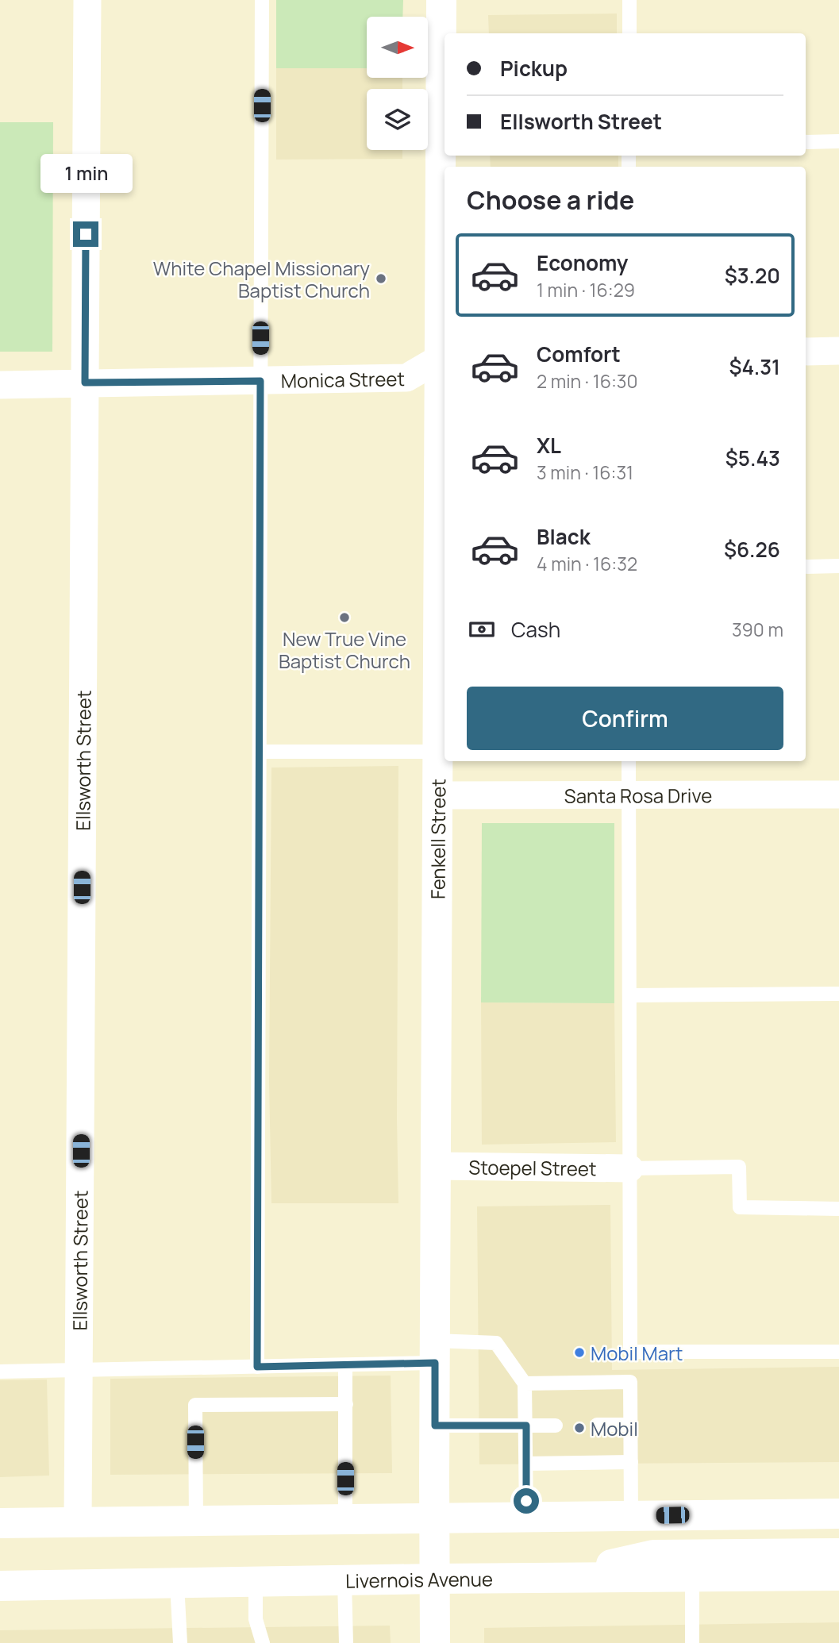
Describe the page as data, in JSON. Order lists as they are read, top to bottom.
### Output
{
  "streets": {
    "main road": ["Fenkell Street", "Livernois Avenue"],
    "street": [
      "Monica Street",
      "Ellsworth Street",
      "Santa Rosa Drive",
      "Stoepel Street"
    ]
  },
  "crossings": [
    ["Monica Street", "Ellsworth Street"],
    ["Monica Street", "Fenkell Street"],
    ["Santa Rosa Drive", "Fenkell Street"],
    ["Fenkell Street", "Stoepel Street"],
    ["Fenkell Street", "Livernois Avenue"]
  ],
  "places": [
    "White Chapel Missionary Baptist Church",
    "New True Vine Baptist Church",
    "Mobil Mart",
    "Mobil"
  ],
  "north": "right",
  "page": {
    "banner": ["Pickup", "Ellsworth Street"],
    "bubble": "1 min",
    "heading": "Choose a ride",
    "list": [
      {
        "name": "Economy",
        "note": "1 min · 16:29",
        "value": "$3.20"
      },
      {
        "name": "Comfort",
        "note": "2 min · 16:30",
        "value": "$4.31"
      },
      {
        "name": "XL",
        "note": "3 min · 16:31",
        "value": "$5.43"
      },
      {
        "name": "Black",
        "note": "4 min · 16:32",
        "value": "$6.26"
      }
    ],
    "pay": ["Cash", "390 m"],
    "buttons": "Confirm"
  }
}
